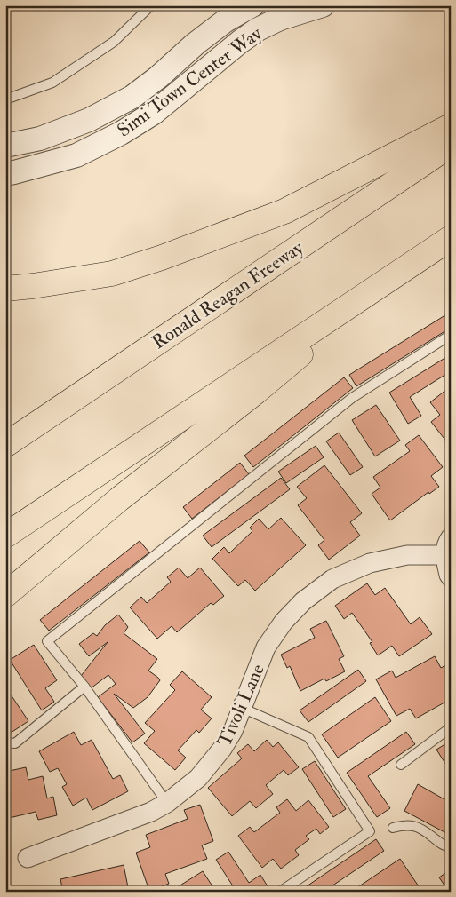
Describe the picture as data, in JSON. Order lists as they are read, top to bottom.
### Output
{
  "streets": {
    "highway": ["Ronald Reagan Freeway"],
    "street": ["Simi Town Center Way", "Tivoli Lane"]
  }
}
